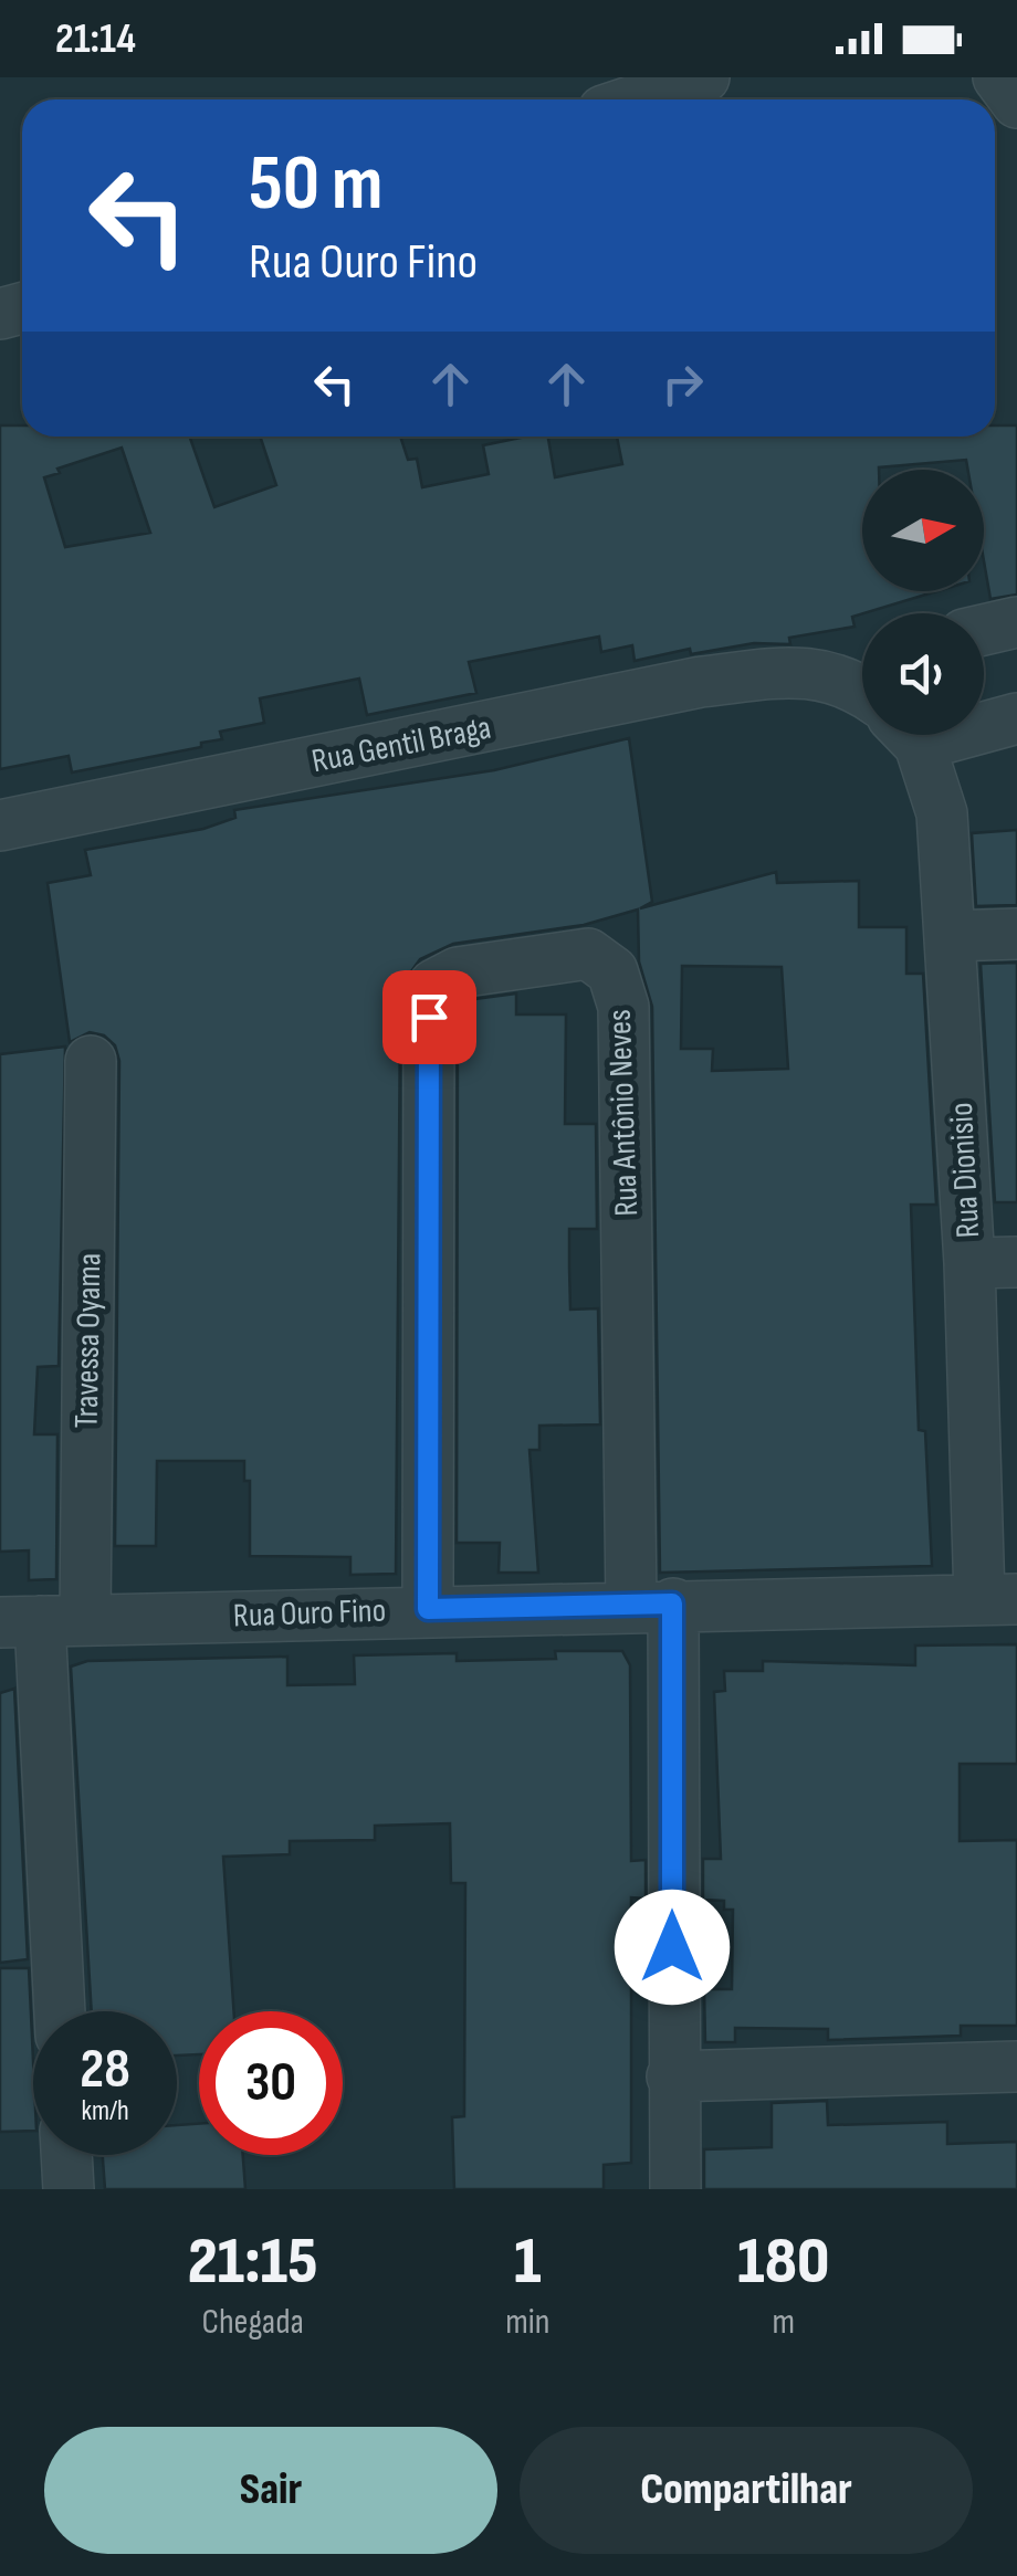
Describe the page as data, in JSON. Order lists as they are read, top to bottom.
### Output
{
  "streets": {
    "street": [
      "Rua Gentil Braga",
      "Rua Antônio Neves",
      "Rua Dionisio",
      "Travessa Oyama",
      "Rua Ouro Fino"
    ]
  },
  "crossings": [
    ["Rua Antônio Neves", "Rua Ouro Fino"],
    ["Rua Dionisio", "Rua Ouro Fino"],
    ["Travessa Oyama", "Rua Ouro Fino"]
  ],
  "north": "right",
  "page": {
    "status": "21:14",
    "turn": ["50 m", "Rua Ouro Fino"],
    "speed": "28 km/h",
    "limit": "30",
    "eta": [
      "21:15",
      "Chegada",
      "1",
      "min",
      "180",
      "m"
    ],
    "buttons": ["Sair", "Compartilhar"]
  }
}
